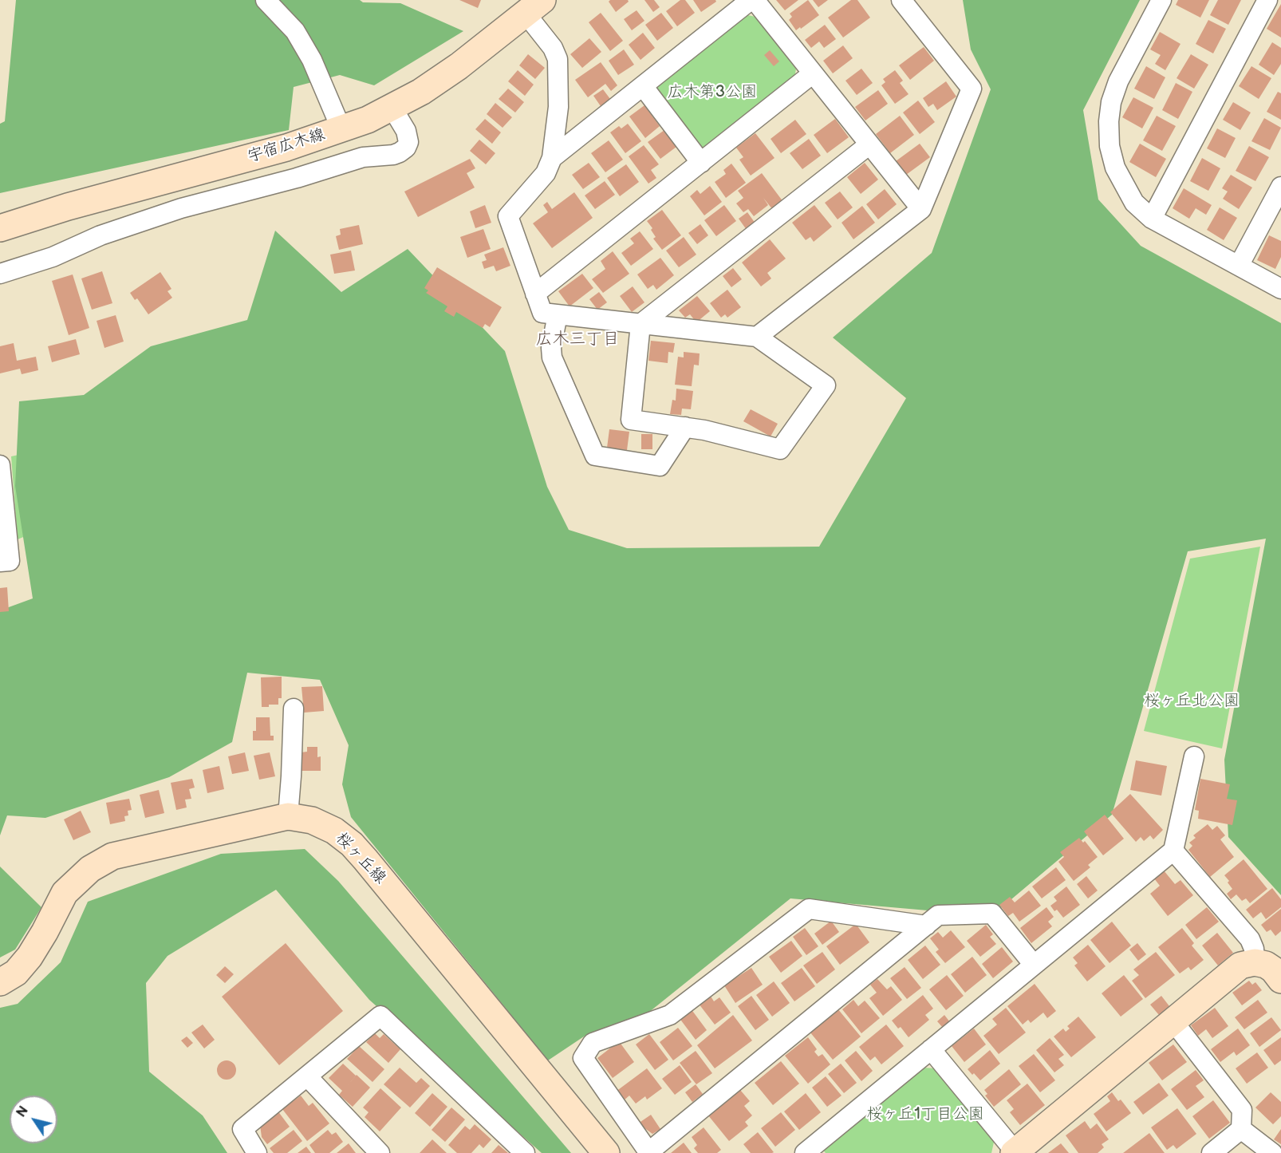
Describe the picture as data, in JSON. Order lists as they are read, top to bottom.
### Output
{
  "streets": {
    "street": ["宇宿広木線", "桜ヶ丘線"]
  },
  "districts": ["広木三丁目"],
  "parks": ["広木第3公園", "桜ヶ丘北公園", "桜ヶ丘1丁目公園"],
  "north": "top left"
}
